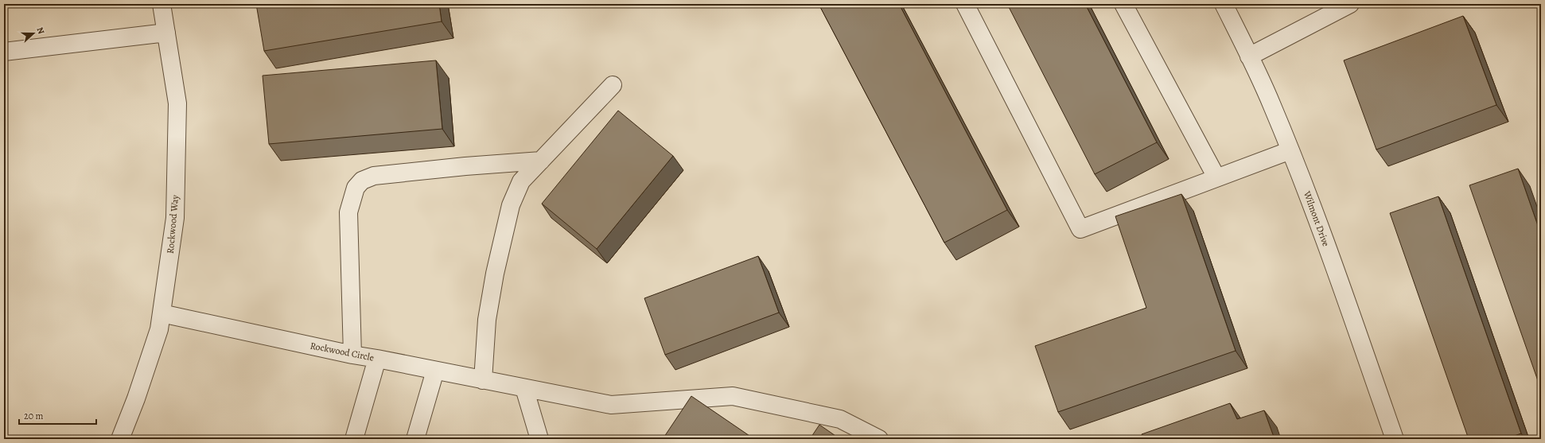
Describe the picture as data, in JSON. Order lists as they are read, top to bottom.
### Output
{
  "streets": {
    "street": ["Wilmont Drive", "Rockwood Way", "Rockwood Circle"]
  },
  "crossings": [
    ["Rockwood Way", "Rockwood Circle"]
  ],
  "scale_bar": "20 m",
  "north": "right"
}
